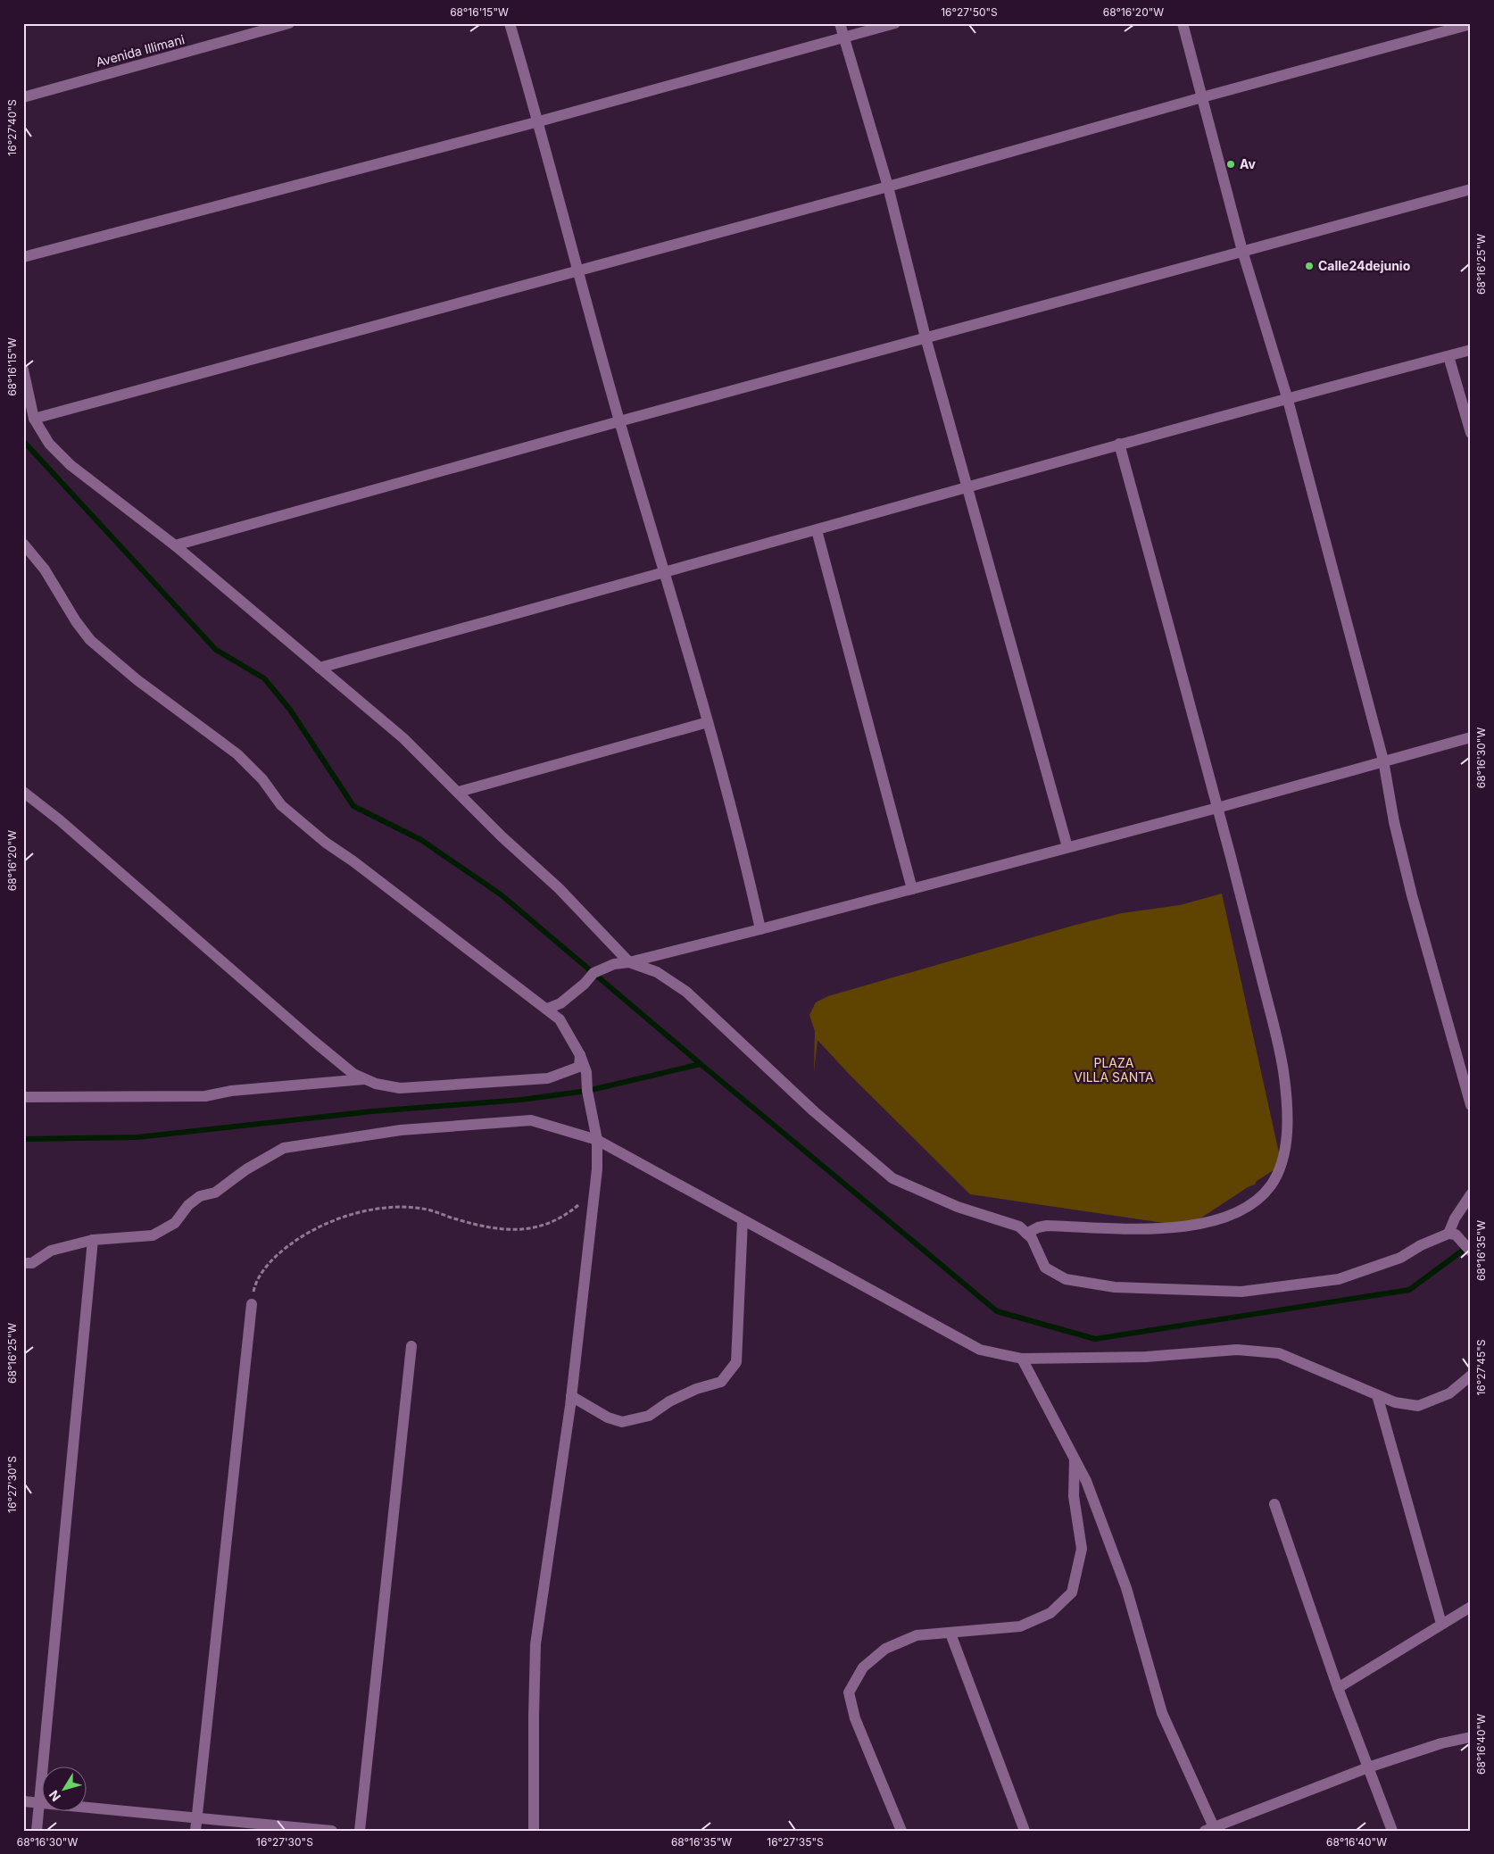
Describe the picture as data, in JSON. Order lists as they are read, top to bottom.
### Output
{
  "streets": {
    "street": ["Avenida Illimani"]
  },
  "parks": ["PLAZA VILLA SANTA"],
  "places": ["Av", "Calle24dejunio"],
  "north": "bottom left",
  "coordinates": [
    "68°16'15\"W",
    "16°27'50\"S",
    "68°16'20\"W",
    "16°27'40\"S",
    "68°16'25\"W",
    "68°16'30\"W",
    "68°16'35\"W",
    "16°27'45\"S",
    "16°27'30\"S",
    "68°16'40\"W",
    "16°27'35\"S"
  ]
}
